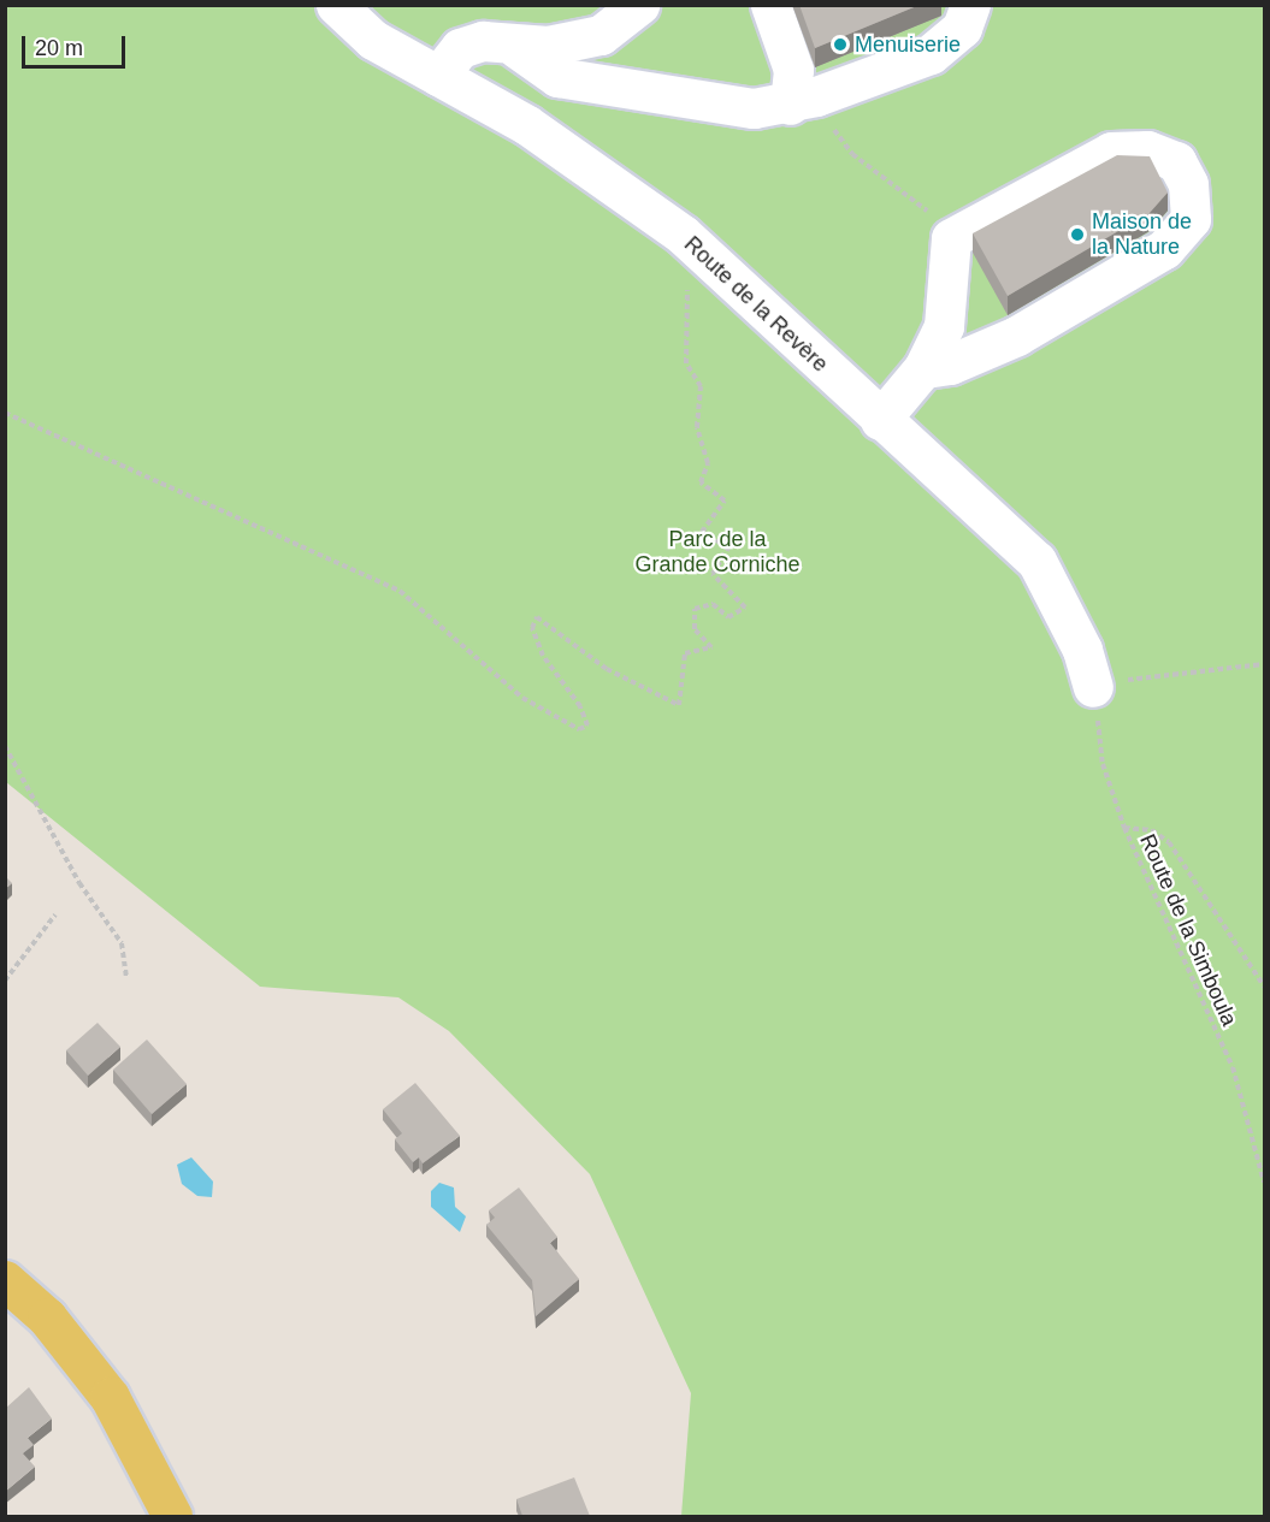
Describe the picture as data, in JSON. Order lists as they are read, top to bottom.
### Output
{
  "streets": {
    "lane": ["Route de la Revère"],
    "path": ["Route de la Simboula"]
  },
  "crossings": [
    ["Route de la Revère", "Route de la Simboula"]
  ],
  "parks": ["Parc de la Grande Corniche"],
  "places": ["Menuiserie", "Maison de la Nature"],
  "scale_bar": "20 m"
}
